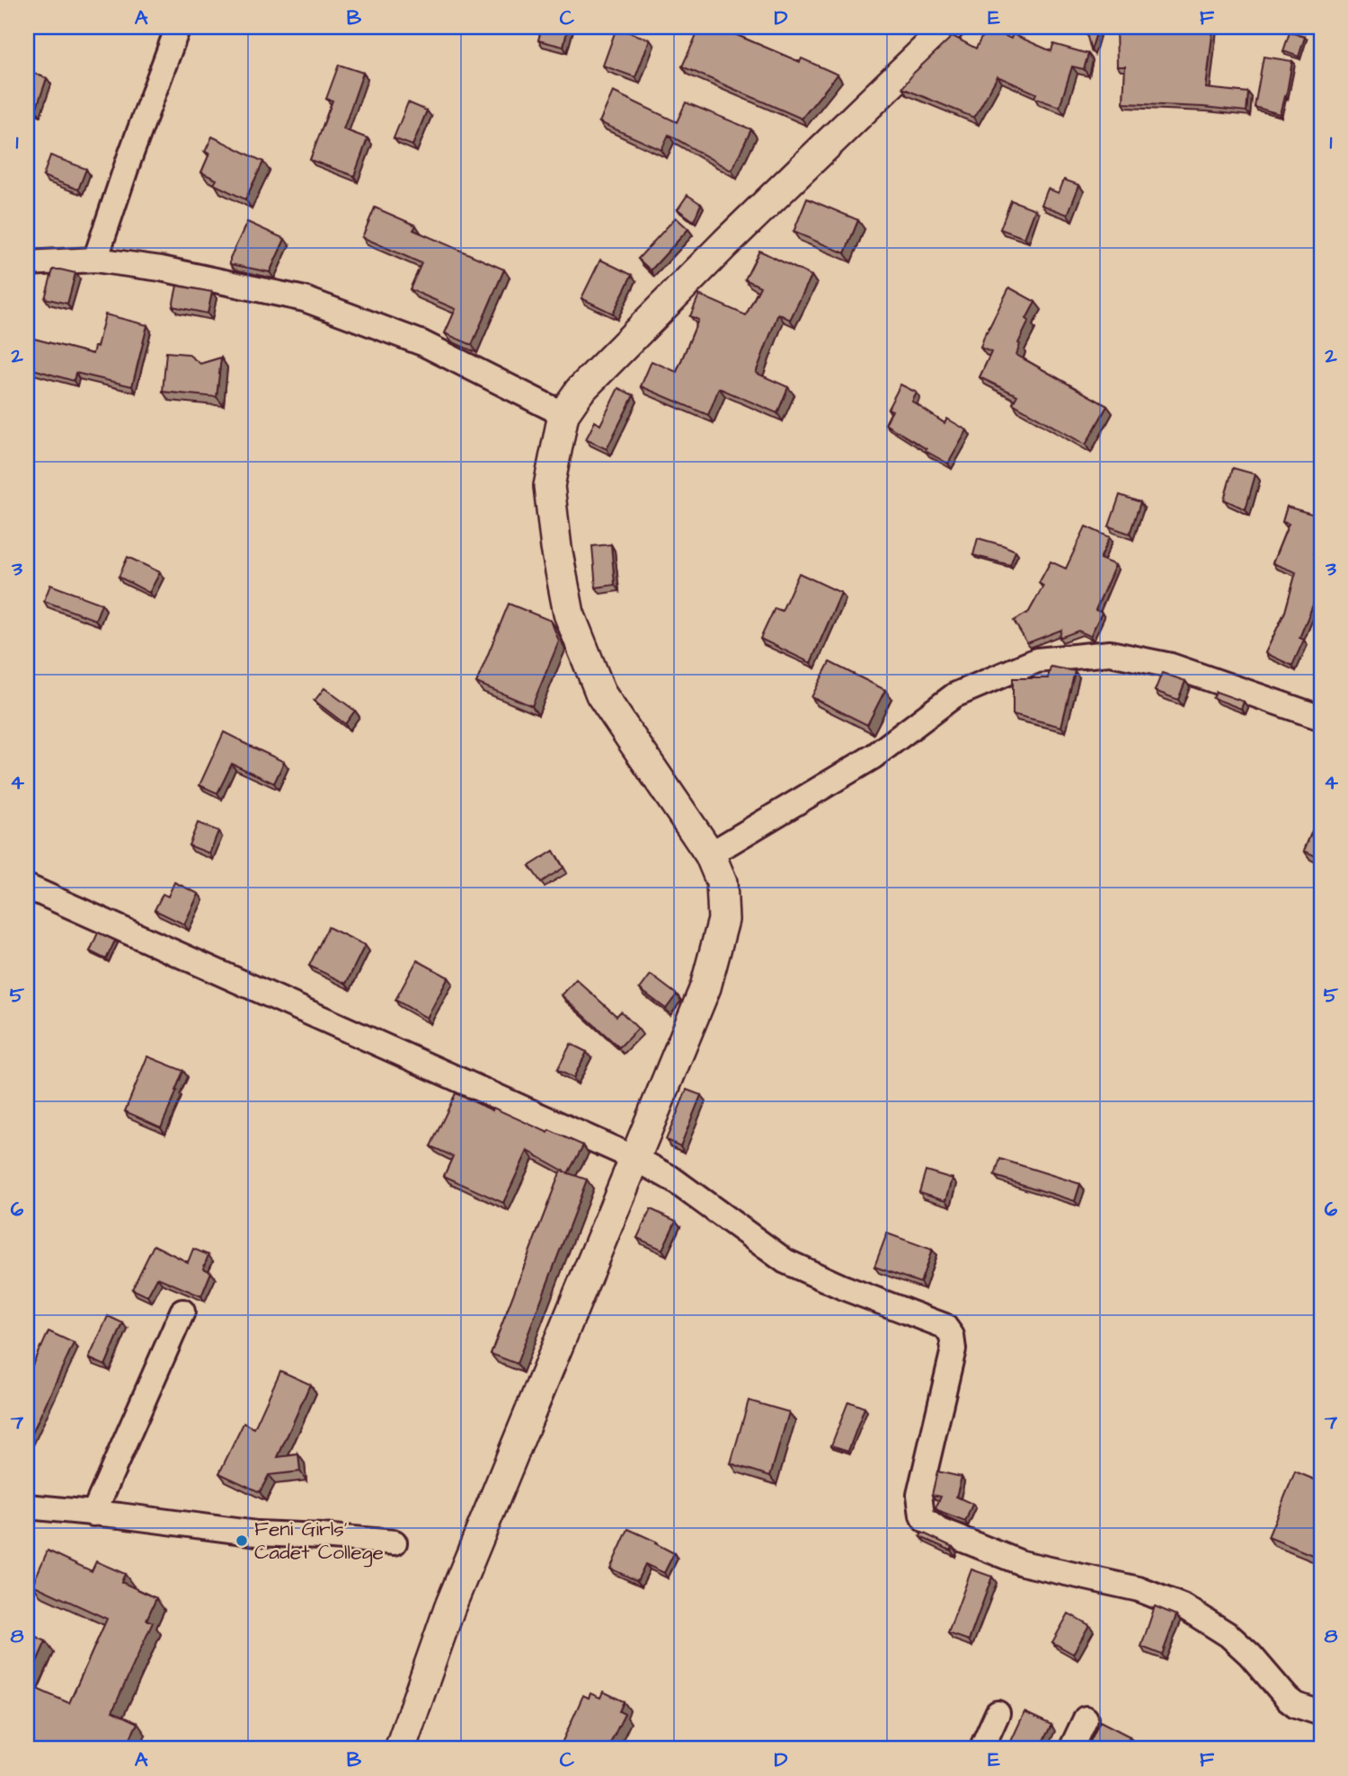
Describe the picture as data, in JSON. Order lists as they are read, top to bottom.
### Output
{
  "places": ["Feni Girls' Cadet College"],
  "grid": {
    "columns": [
      "A",
      "B",
      "C",
      "D",
      "E",
      "F"
    ],
    "rows": [
      "1",
      "2",
      "3",
      "4",
      "5",
      "6",
      "7",
      "8"
    ]
  }
}
